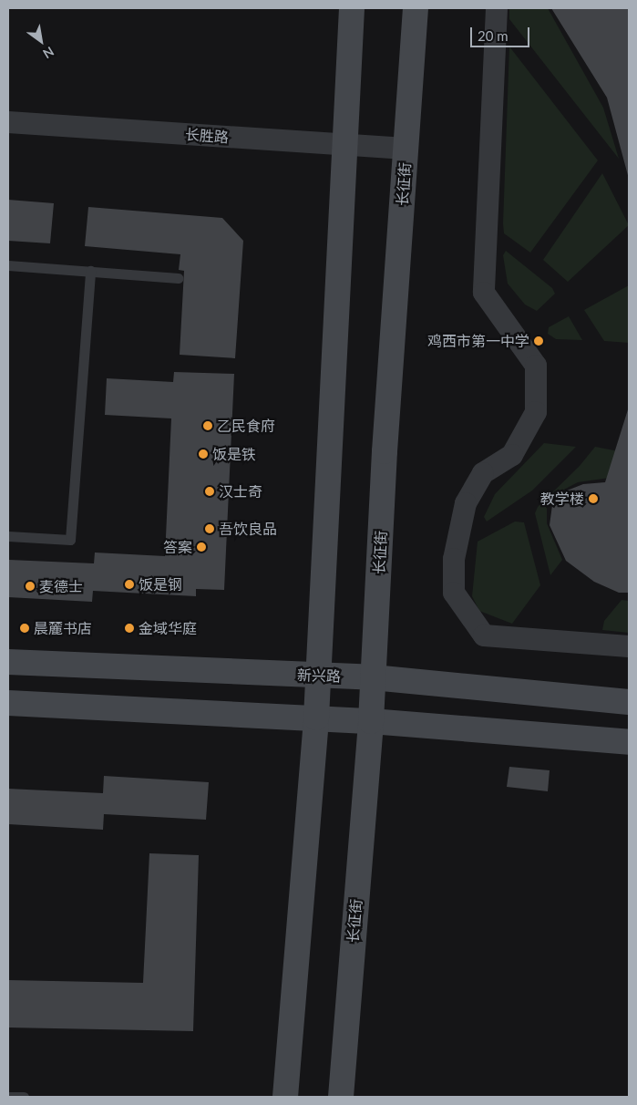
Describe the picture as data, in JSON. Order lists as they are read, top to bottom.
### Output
{
  "streets": {
    "main road": ["长征街", "新兴路"],
    "street": ["长胜路"]
  },
  "crossings": [
    ["长胜路", "长征街"],
    ["长征街", "新兴路"]
  ],
  "places": [
    "鸡西市第一中学",
    "乙民食府",
    "饭是铁",
    "汉士奇",
    "教学楼",
    "吾饮良品",
    "答案",
    "饭是钢",
    "麦德士",
    "晨麓书店",
    "金域华庭"
  ],
  "scale_bar": "20 m",
  "north": "bottom right"
}
